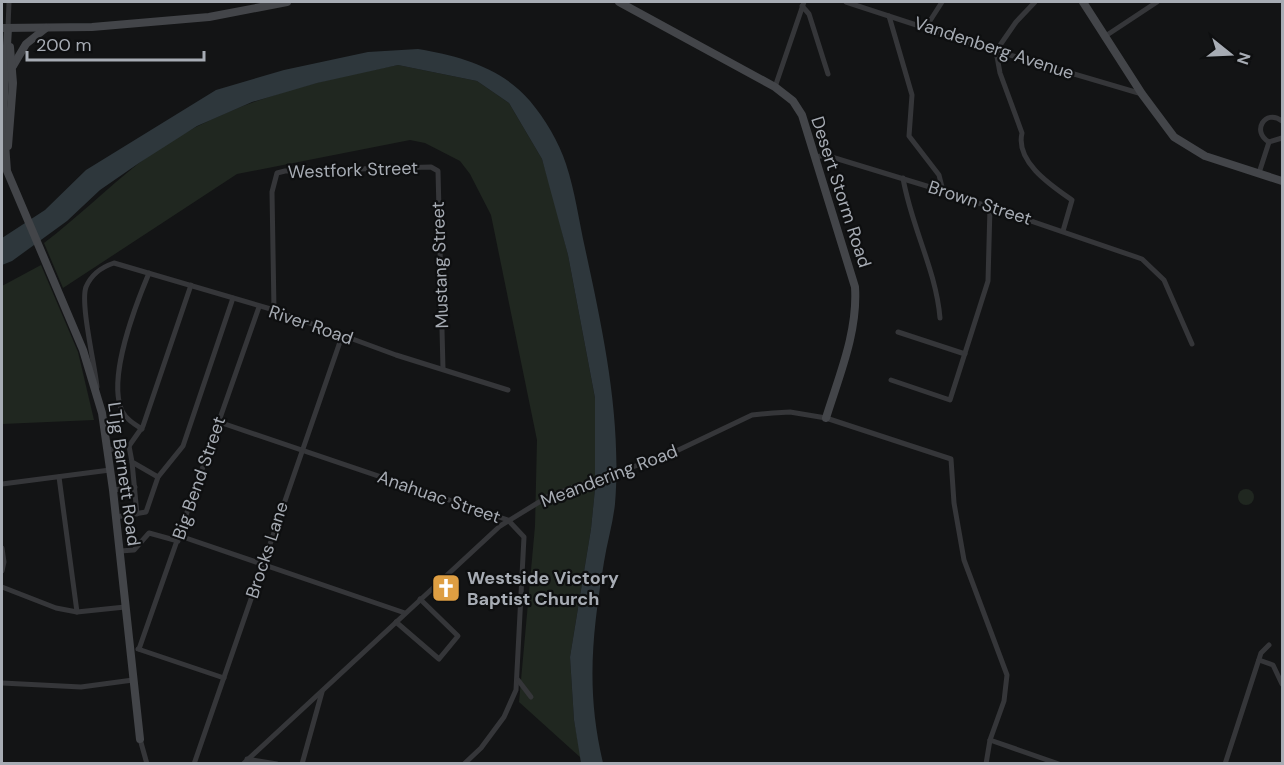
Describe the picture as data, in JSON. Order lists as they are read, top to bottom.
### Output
{
  "streets": {
    "street": [
      "Vandenberg Avenue",
      "Westfork Street",
      "Desert Storm Road",
      "Brown Street",
      "Mustang Street",
      "River Road",
      "LTjg Barnett Road",
      "Meandering Road",
      "Big Bend Street",
      "Anahuac Street",
      "Brocks Lane"
    ]
  },
  "crossings": [
    ["Westfork Street", "Mustang Street"],
    ["Westfork Street", "River Road"],
    ["Desert Storm Road", "Brown Street"],
    ["Desert Storm Road", "Meandering Road"],
    ["Mustang Street", "River Road"],
    ["River Road", "LTjg Barnett Road"],
    ["River Road", "Big Bend Street"],
    ["River Road", "Brocks Lane"],
    ["LTjg Barnett Road", "Big Bend Street"],
    ["Meandering Road", "Anahuac Street"],
    ["Big Bend Street", "Anahuac Street"],
    ["Anahuac Street", "Brocks Lane"]
  ],
  "places": {
    "church": ["Westside Victory Baptist Church"]
  },
  "scale_bar": "200 m",
  "north": "right"
}
